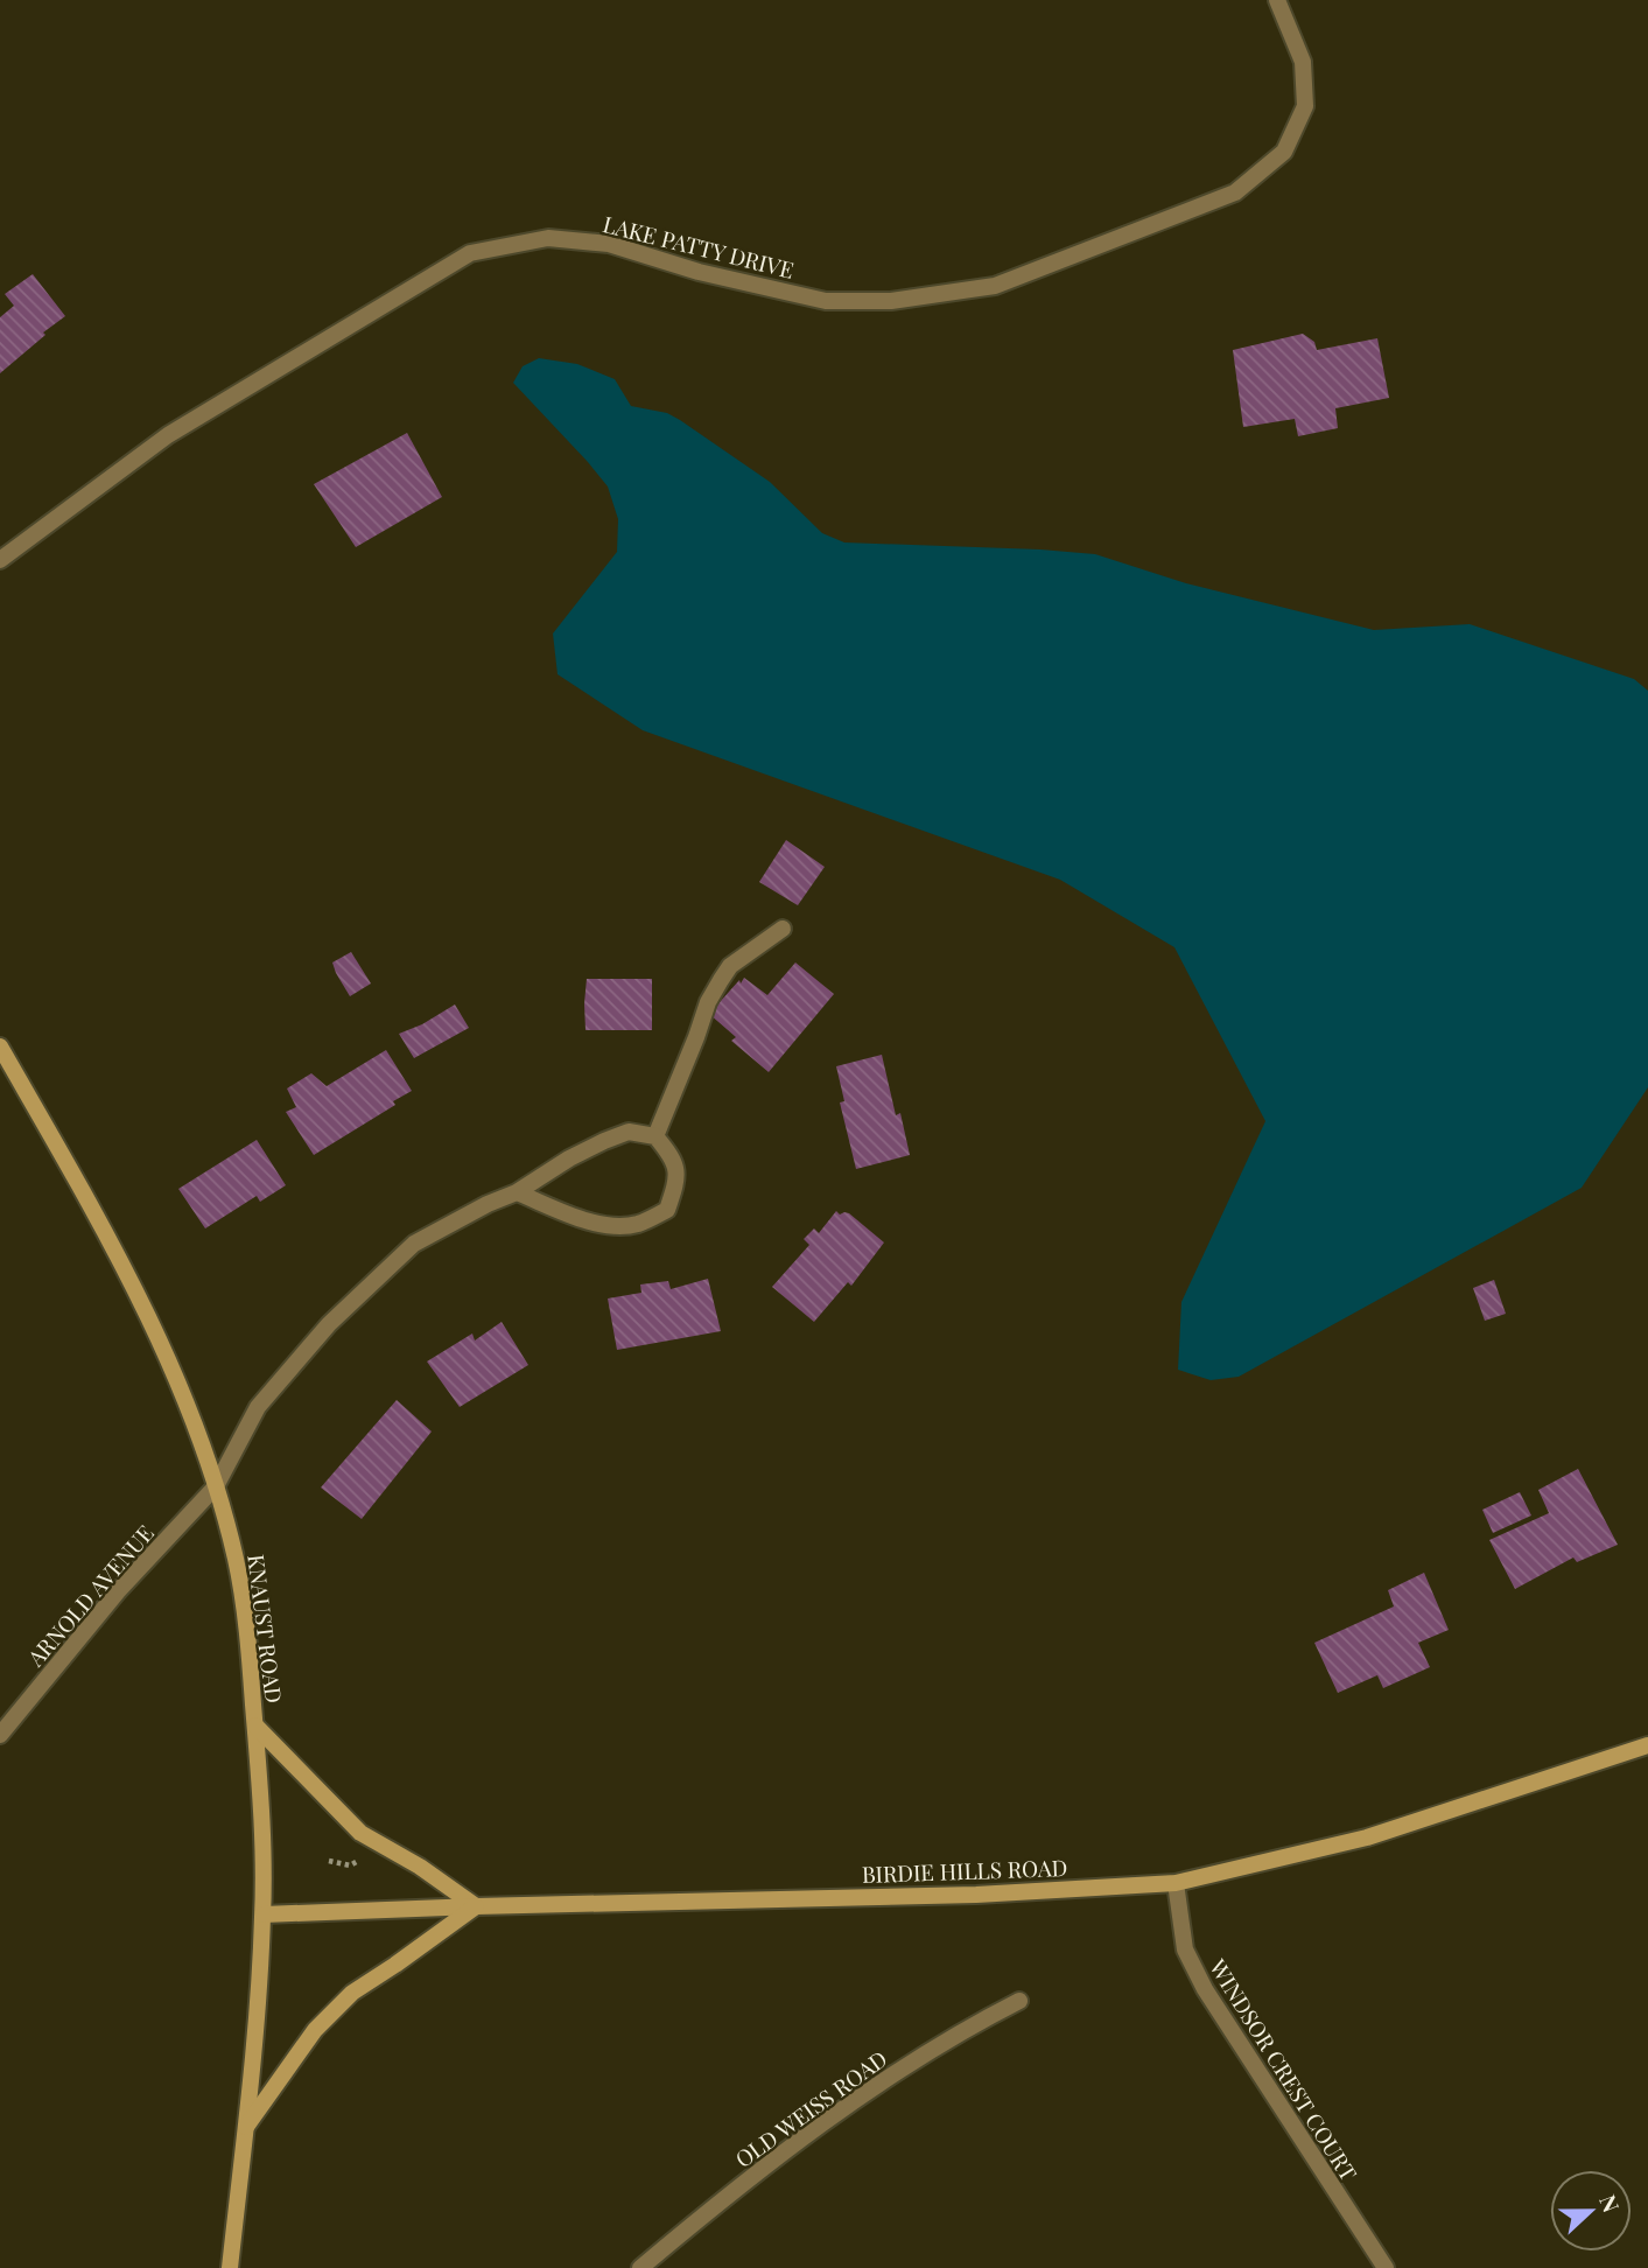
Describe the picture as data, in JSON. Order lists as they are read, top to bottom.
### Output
{
  "streets": {
    "main road": ["KNAUST ROAD", "BIRDIE HILLS ROAD"],
    "street": [
      "LAKE PATTY DRIVE",
      "ARNOLD AVENUE",
      "WINDSOR CREST COURT",
      "OLD WEISS ROAD"
    ]
  },
  "crossings": [
    ["ARNOLD AVENUE", "KNAUST ROAD"],
    ["KNAUST ROAD", "BIRDIE HILLS ROAD"],
    ["BIRDIE HILLS ROAD", "WINDSOR CREST COURT"]
  ],
  "north": "right"
}
